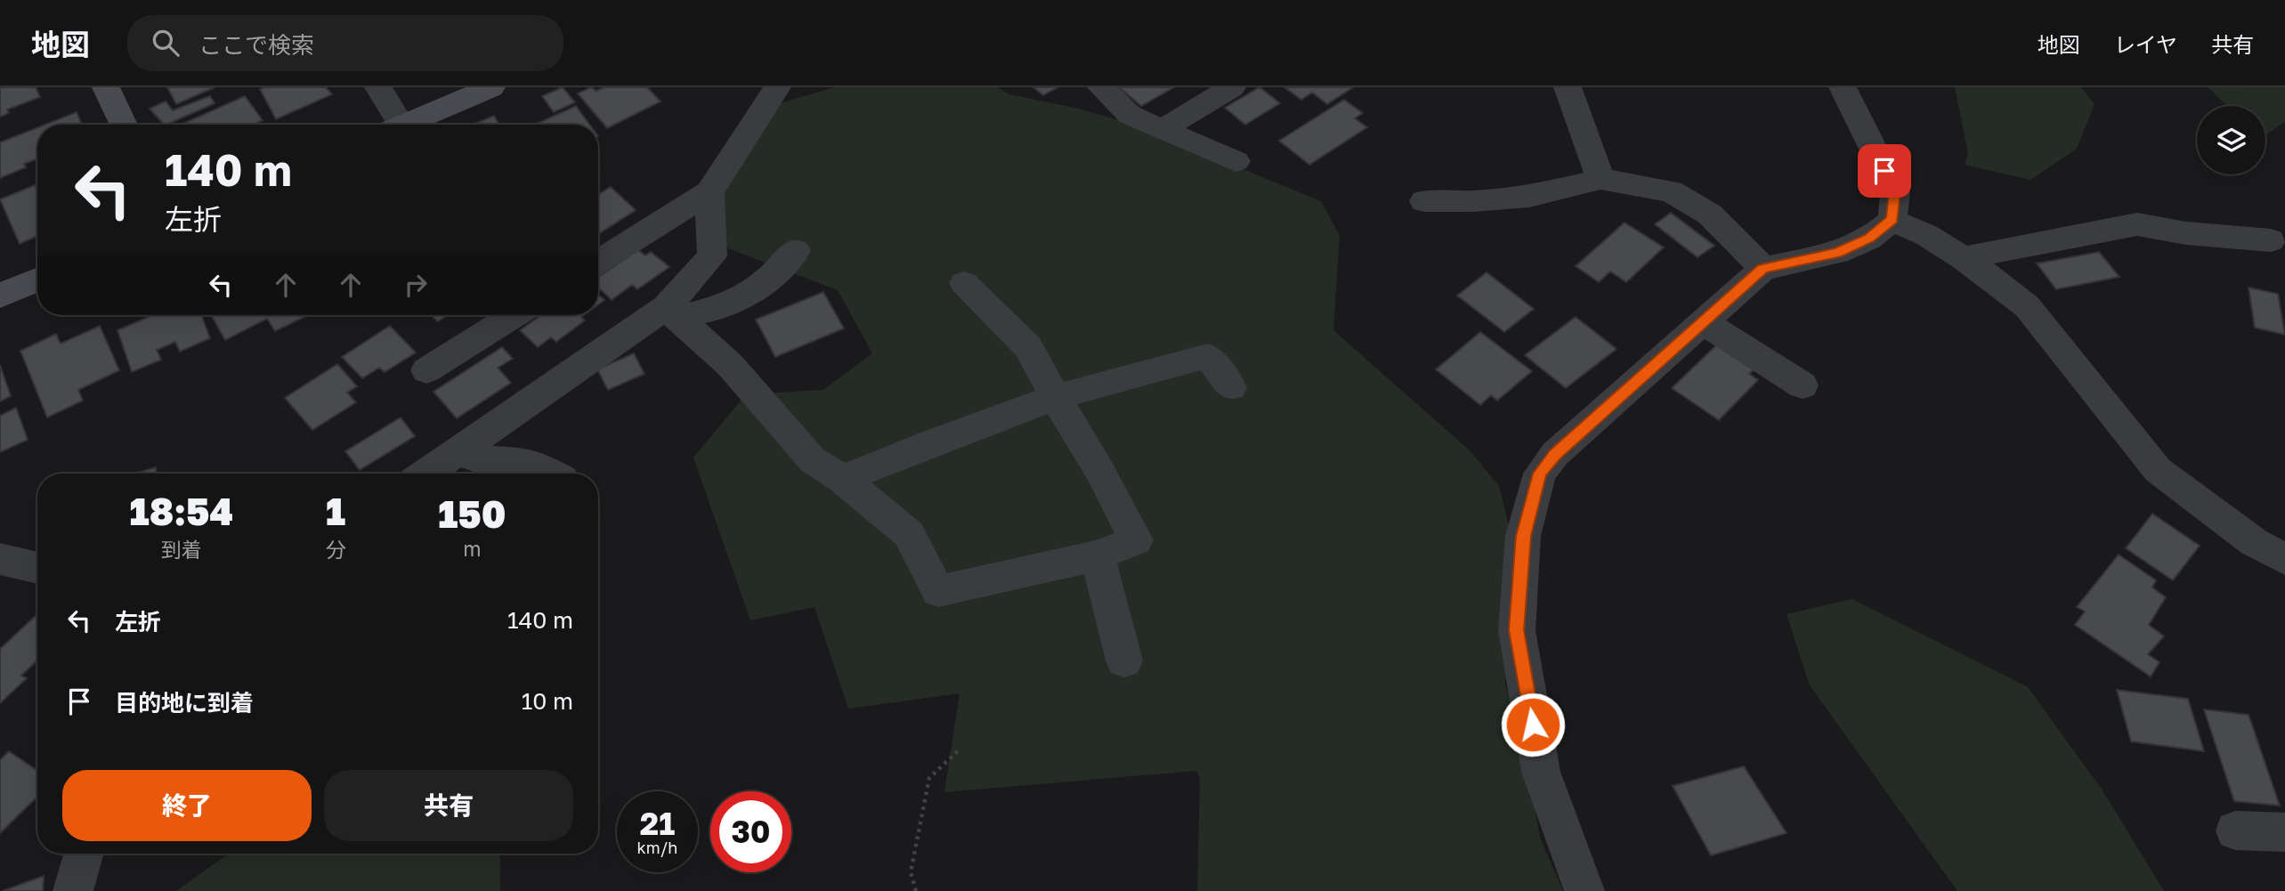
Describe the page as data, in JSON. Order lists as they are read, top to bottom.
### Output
{
  "page": {
    "header": "地図",
    "search": "ここで検索",
    "nav": ["地図", "レイヤ", "共有"],
    "turn": ["140 m", "左折"],
    "eta": [
      "18:54",
      "到着",
      "1",
      "分",
      "150",
      "m"
    ],
    "list": [
      {
        "name": "左折",
        "value": "140 m"
      },
      {
        "name": "目的地に到着",
        "value": "10 m"
      }
    ],
    "buttons": ["終了", "共有"],
    "speed": "21 km/h",
    "limit": "30"
  }
}
